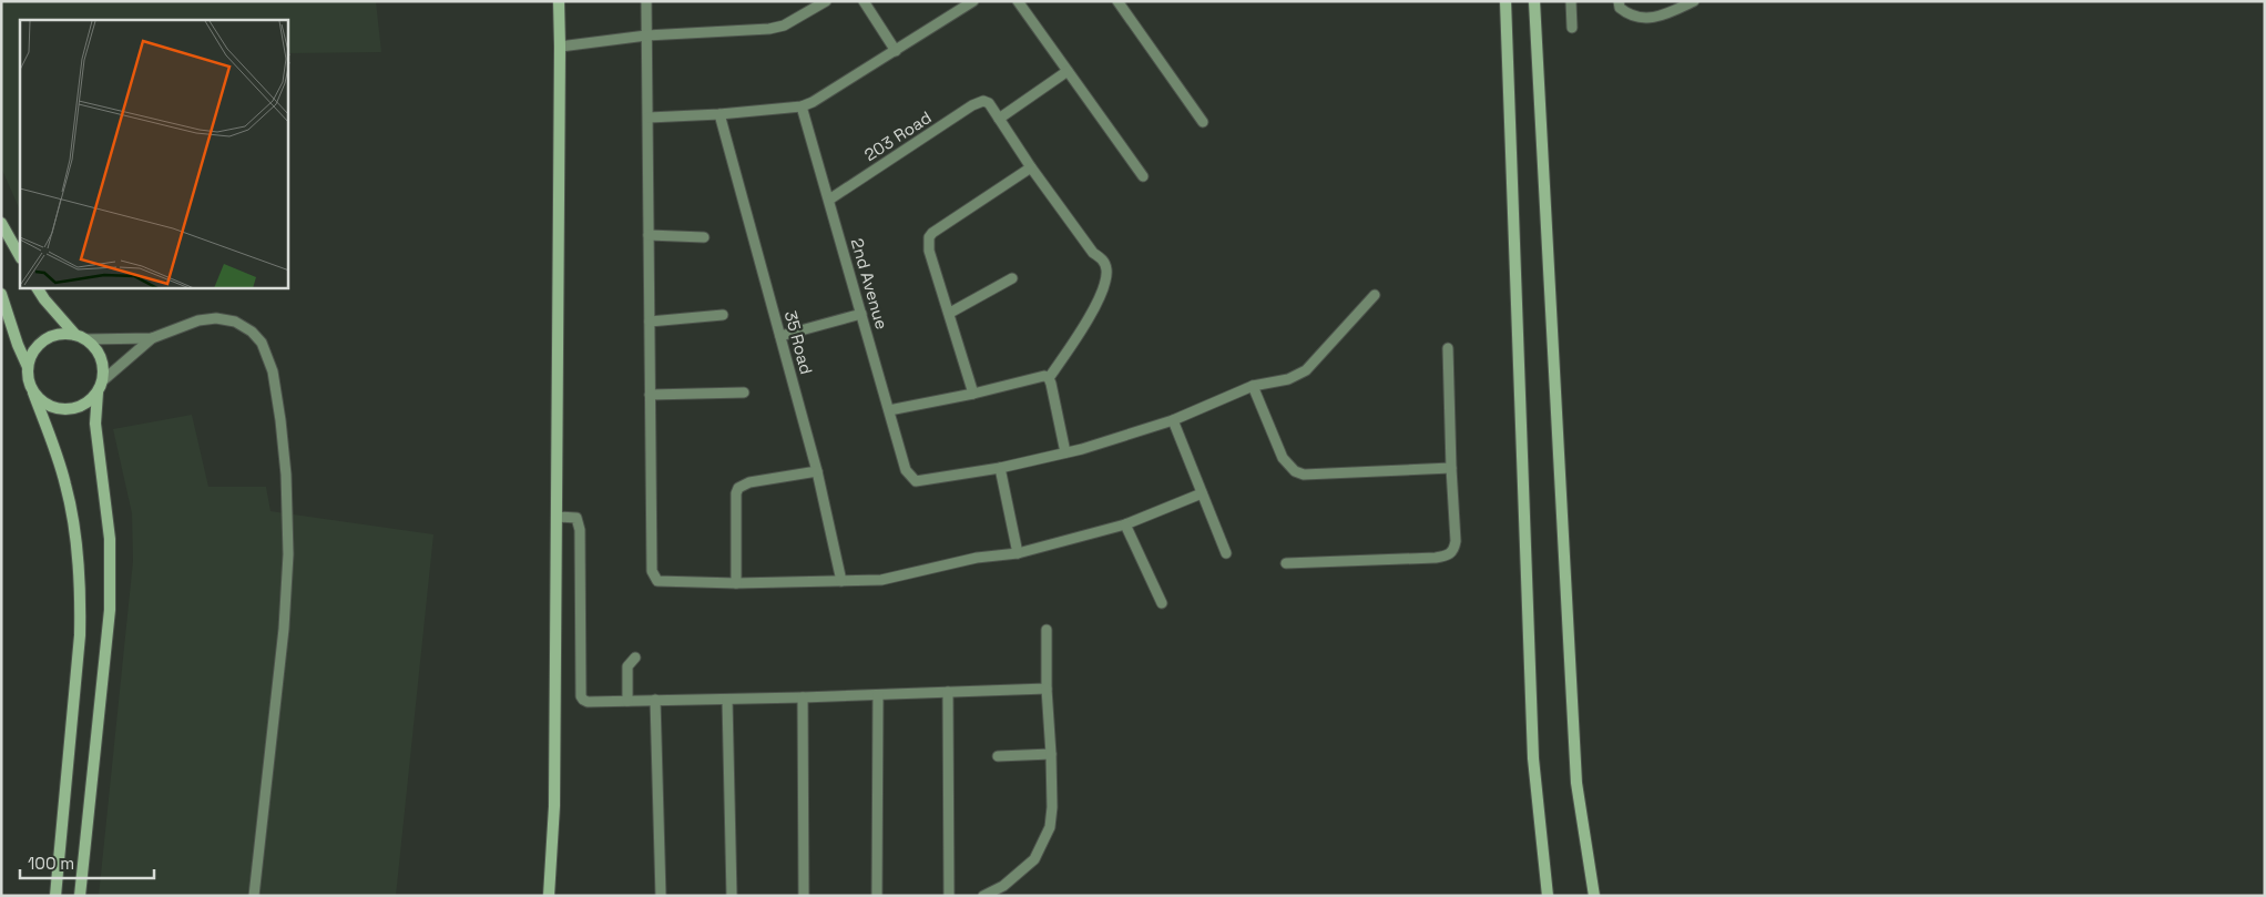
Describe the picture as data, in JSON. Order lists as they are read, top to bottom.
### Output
{
  "streets": {
    "street": ["203 Road", "2nd Avenue", "35 Road"]
  },
  "crossings": [
    ["203 Road", "2nd Avenue"]
  ],
  "scale_bar": "100 m"
}
